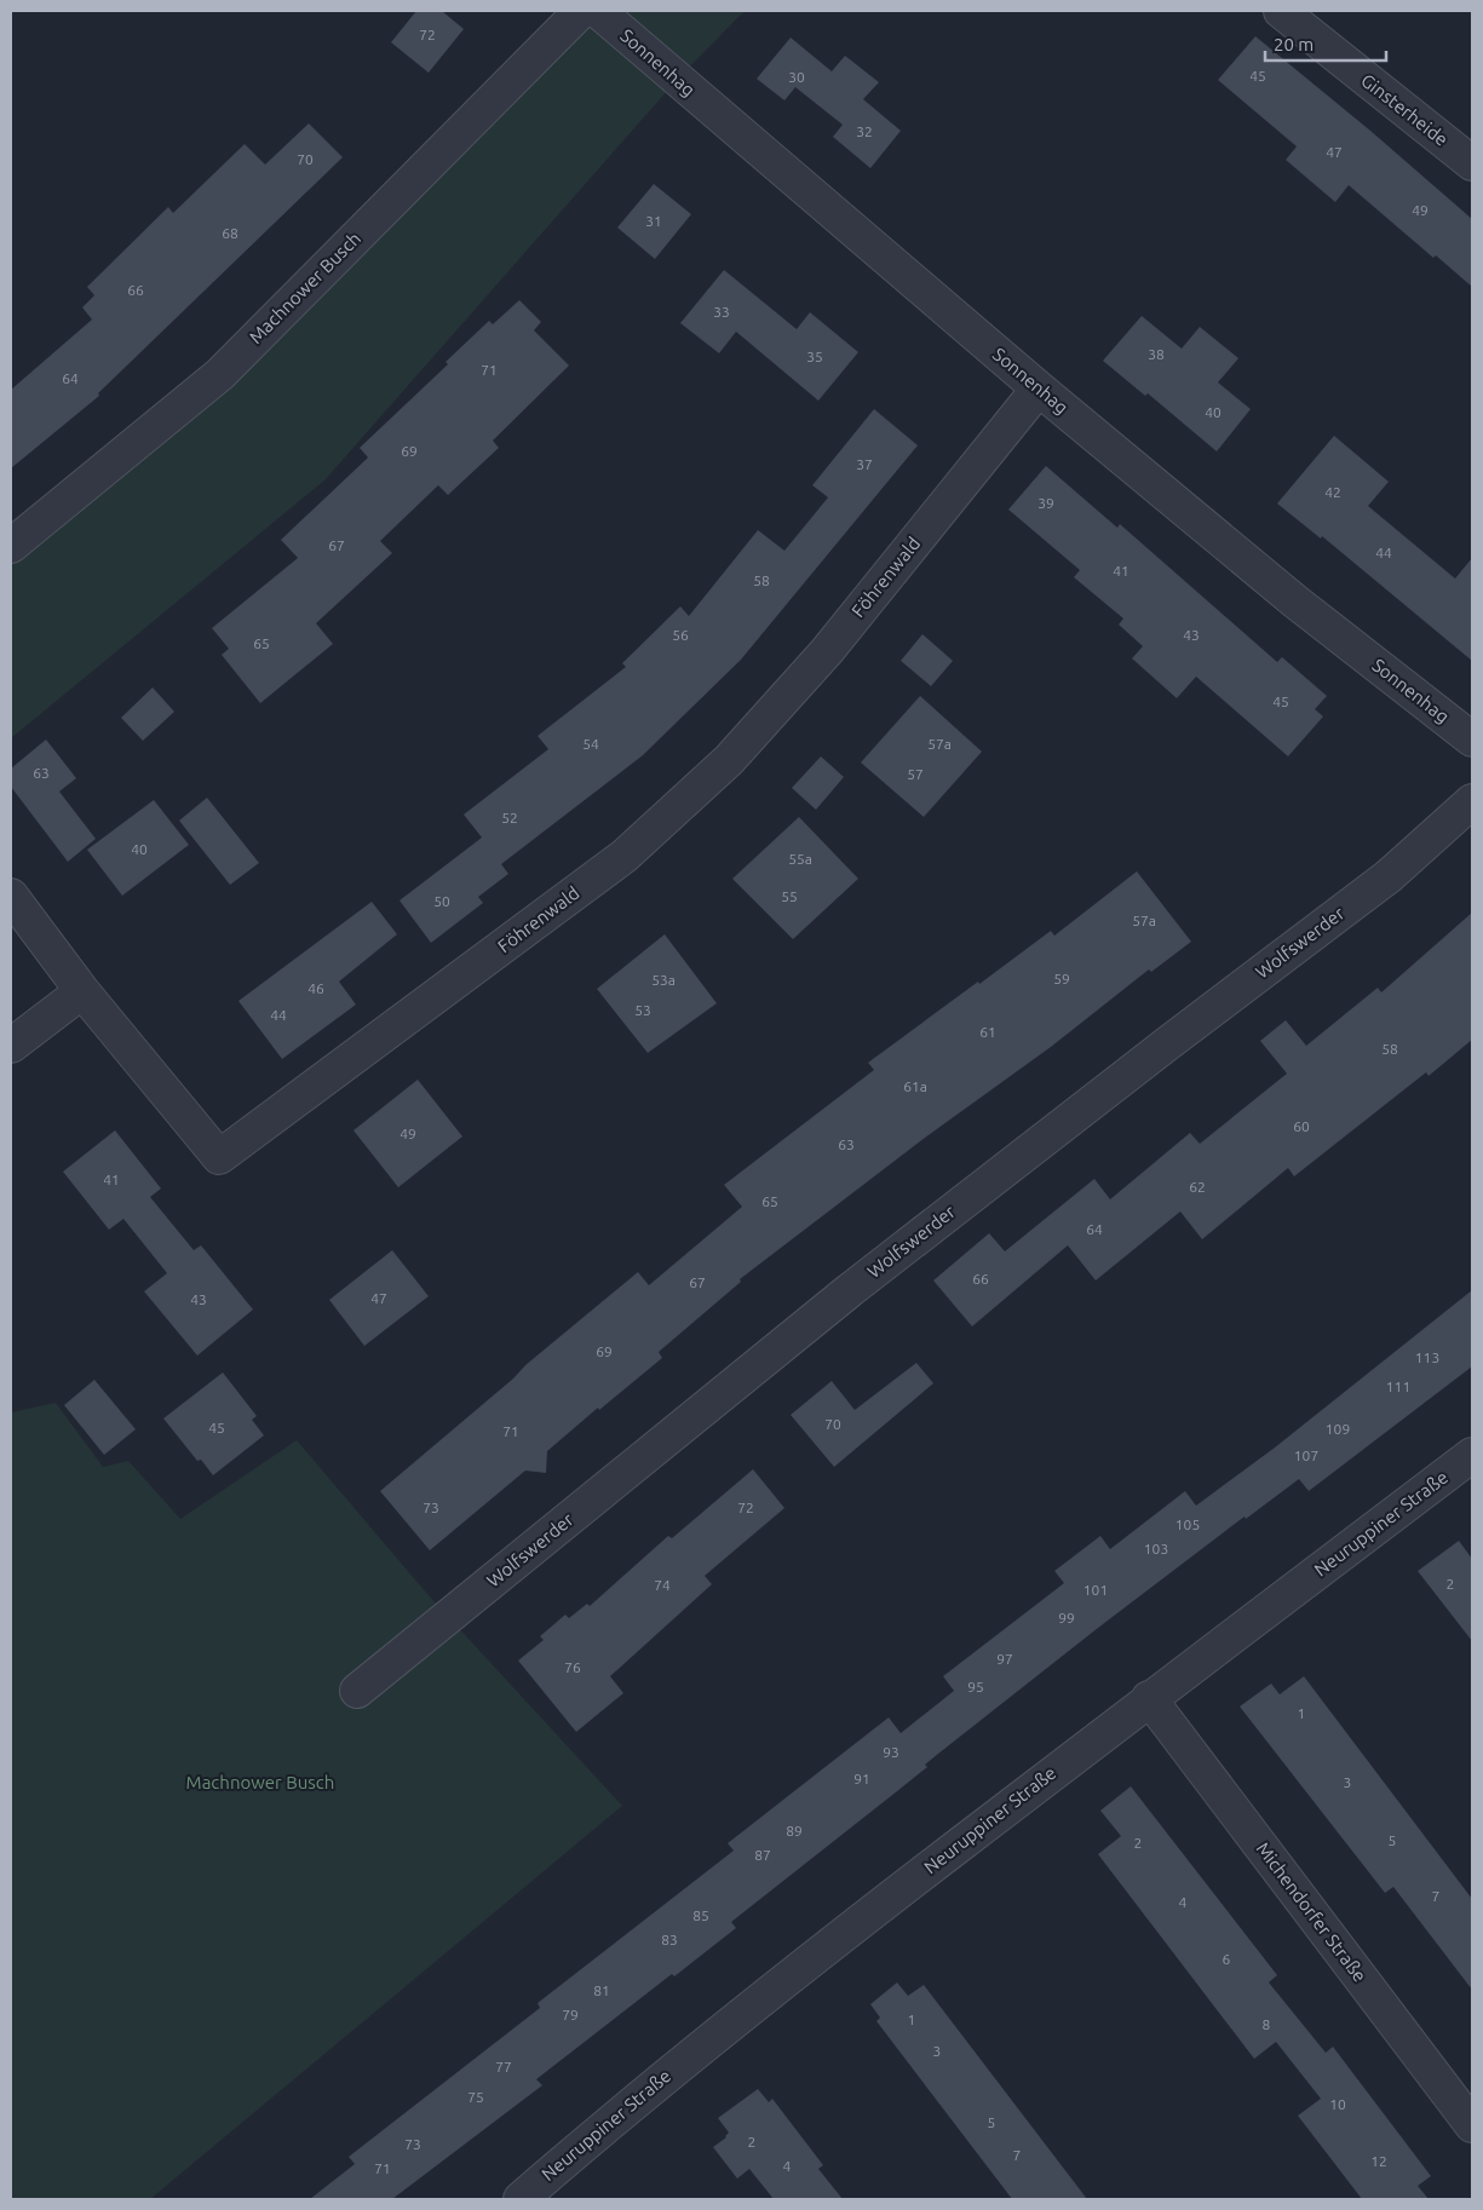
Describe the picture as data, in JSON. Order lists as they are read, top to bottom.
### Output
{
  "streets": {
    "street": [
      "Sonnenhag",
      "Ginsterheide",
      "Machnower Busch",
      "Föhrenwald",
      "Wolfswerder",
      "Neuruppiner Straße",
      "Michendorfer Straße"
    ]
  },
  "crossings": [
    ["Sonnenhag", "Föhrenwald"],
    ["Neuruppiner Straße", "Michendorfer Straße"]
  ],
  "parks": ["Machnower Busch"],
  "house_numbers": [
    "72",
    "45",
    "30",
    "32",
    "47",
    "70",
    "49",
    "31",
    "68",
    "66",
    "33",
    "38",
    "35",
    "71",
    "64",
    "40",
    "69",
    "37",
    "42",
    "39",
    "67",
    "44",
    "41",
    "58",
    "56",
    "43",
    "65",
    "45",
    "54",
    "57a",
    "63",
    "57",
    "52",
    "40",
    "55a",
    "55",
    "50",
    "57a",
    "59",
    "53a",
    "46",
    "53",
    "44",
    "61",
    "58",
    "61a",
    "60",
    "49",
    "63",
    "41",
    "62",
    "65",
    "64",
    "66",
    "67",
    "47",
    "43",
    "69",
    "113",
    "111",
    "70",
    "45",
    "109",
    "71",
    "107",
    "73",
    "72",
    "105",
    "103",
    "2",
    "74",
    "101",
    "99",
    "97",
    "76",
    "95",
    "1",
    "93",
    "91",
    "3",
    "89",
    "5",
    "2",
    "87",
    "7",
    "4",
    "85",
    "83",
    "6",
    "81",
    "79",
    "1",
    "8",
    "3",
    "77",
    "75",
    "10",
    "5",
    "2",
    "73",
    "7",
    "12",
    "4",
    "71"
  ],
  "scale_bar": "20 m"
}
